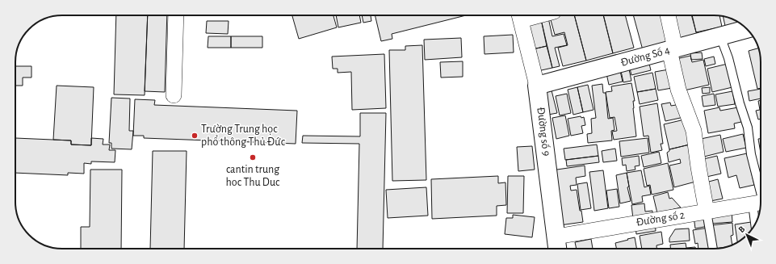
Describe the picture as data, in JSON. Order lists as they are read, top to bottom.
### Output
{
  "streets": {
    "street": ["Đường Số 4", "Đường số 9", "Đường số 2"]
  },
  "crossings": [
    ["Đường Số 4", "Đường số 9"],
    ["Đường số 9", "Đường số 2"]
  ],
  "places": ["Trường Trung học phổ thông Thủ Đức", "cantin trung hoc Thu Duc"],
  "north": "top left"
}
